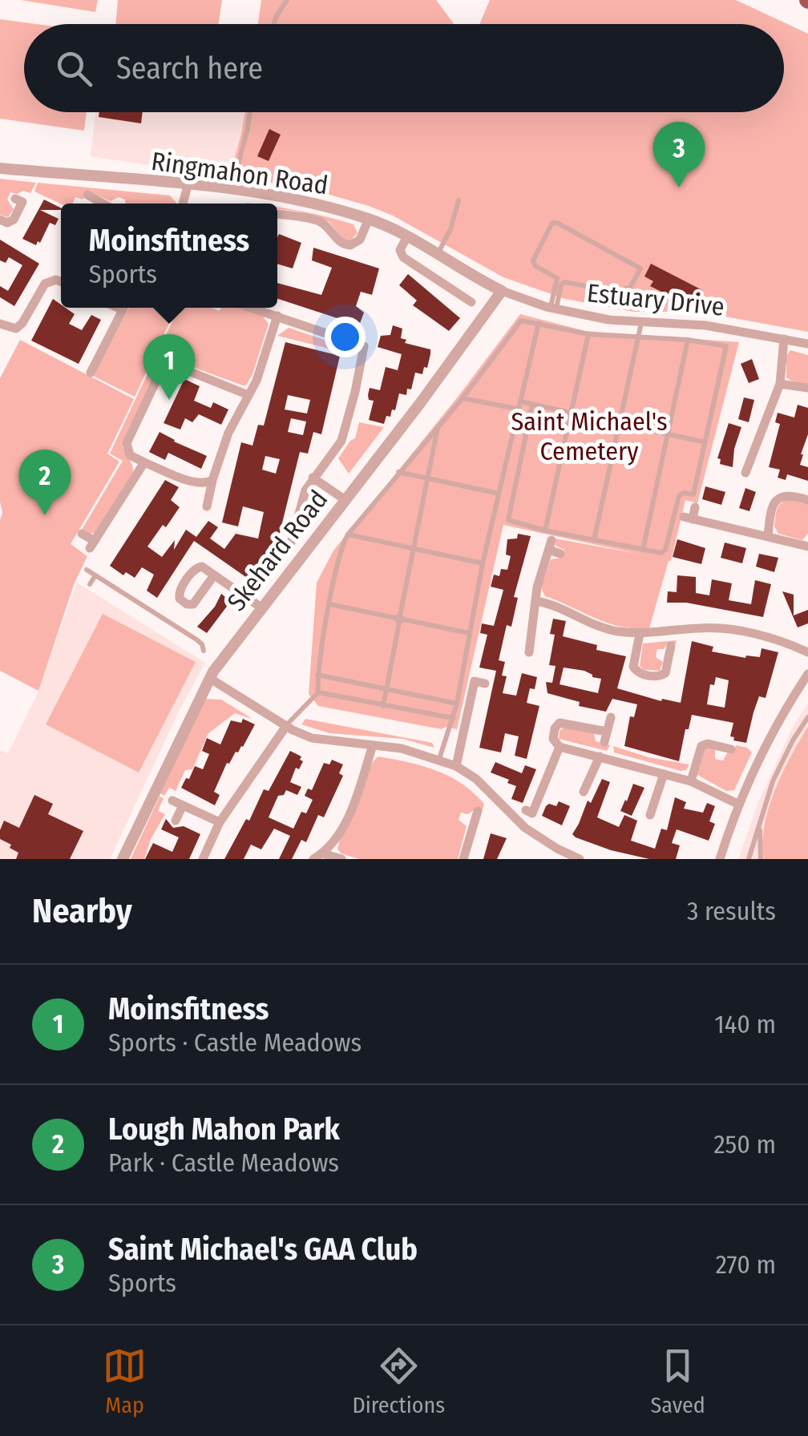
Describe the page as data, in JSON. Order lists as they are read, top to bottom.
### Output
{
  "streets": {
    "street": ["Ringmahon Road", "Estuary Drive", "Skehard Road"]
  },
  "crossings": [
    ["Ringmahon Road", "Estuary Drive"],
    ["Ringmahon Road", "Skehard Road"],
    ["Estuary Drive", "Skehard Road"]
  ],
  "parks": ["Saint Michael's Cemetery"],
  "page": {
    "search": "Search here",
    "pins": ["3", "1", "2"],
    "popup": ["Moinsfitness", "Sports"],
    "heading": ["Nearby", "3 results"],
    "list": [
      {
        "mark": "1",
        "name": "Moinsfitness",
        "note": "Sports · Castle Meadows",
        "value": "140 m"
      },
      {
        "mark": "2",
        "name": "Lough Mahon Park",
        "note": "Park · Castle Meadows",
        "value": "250 m"
      },
      {
        "mark": "3",
        "name": "Saint Michael's GAA Club",
        "note": "Sports",
        "value": "270 m"
      }
    ],
    "nav": ["Map", "Directions", "Saved"]
  }
}
